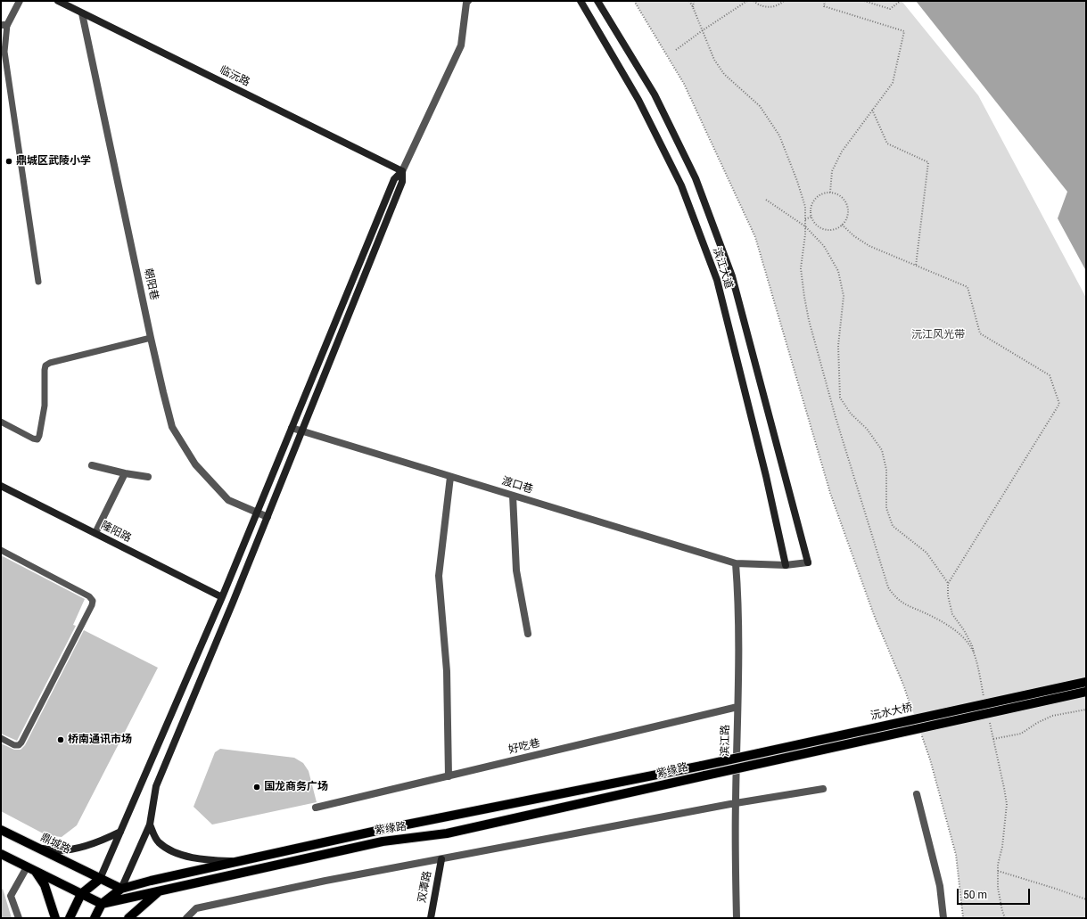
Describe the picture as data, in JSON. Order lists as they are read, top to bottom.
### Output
{
  "streets": {
    "main road": ["沅水大桥", "紫缘路", "鼎城路"],
    "street": [
      "临沅路",
      "滨江大道",
      "朝阳巷",
      "渡口巷",
      "隆阳路",
      "滨江路",
      "好吃巷",
      "双潭路"
    ]
  },
  "crossings": [
    ["临沅路", "朝阳巷"],
    ["滨江大道", "渡口巷"],
    ["渡口巷", "滨江路"],
    ["沅水大桥", "紫缘路"],
    ["滨江路", "好吃巷"]
  ],
  "parks": ["沅江风光带"],
  "places": ["鼎城区武陵小学", "桥南通讯市场", "国龙商务广场"],
  "scale_bar": "50 m"
}
